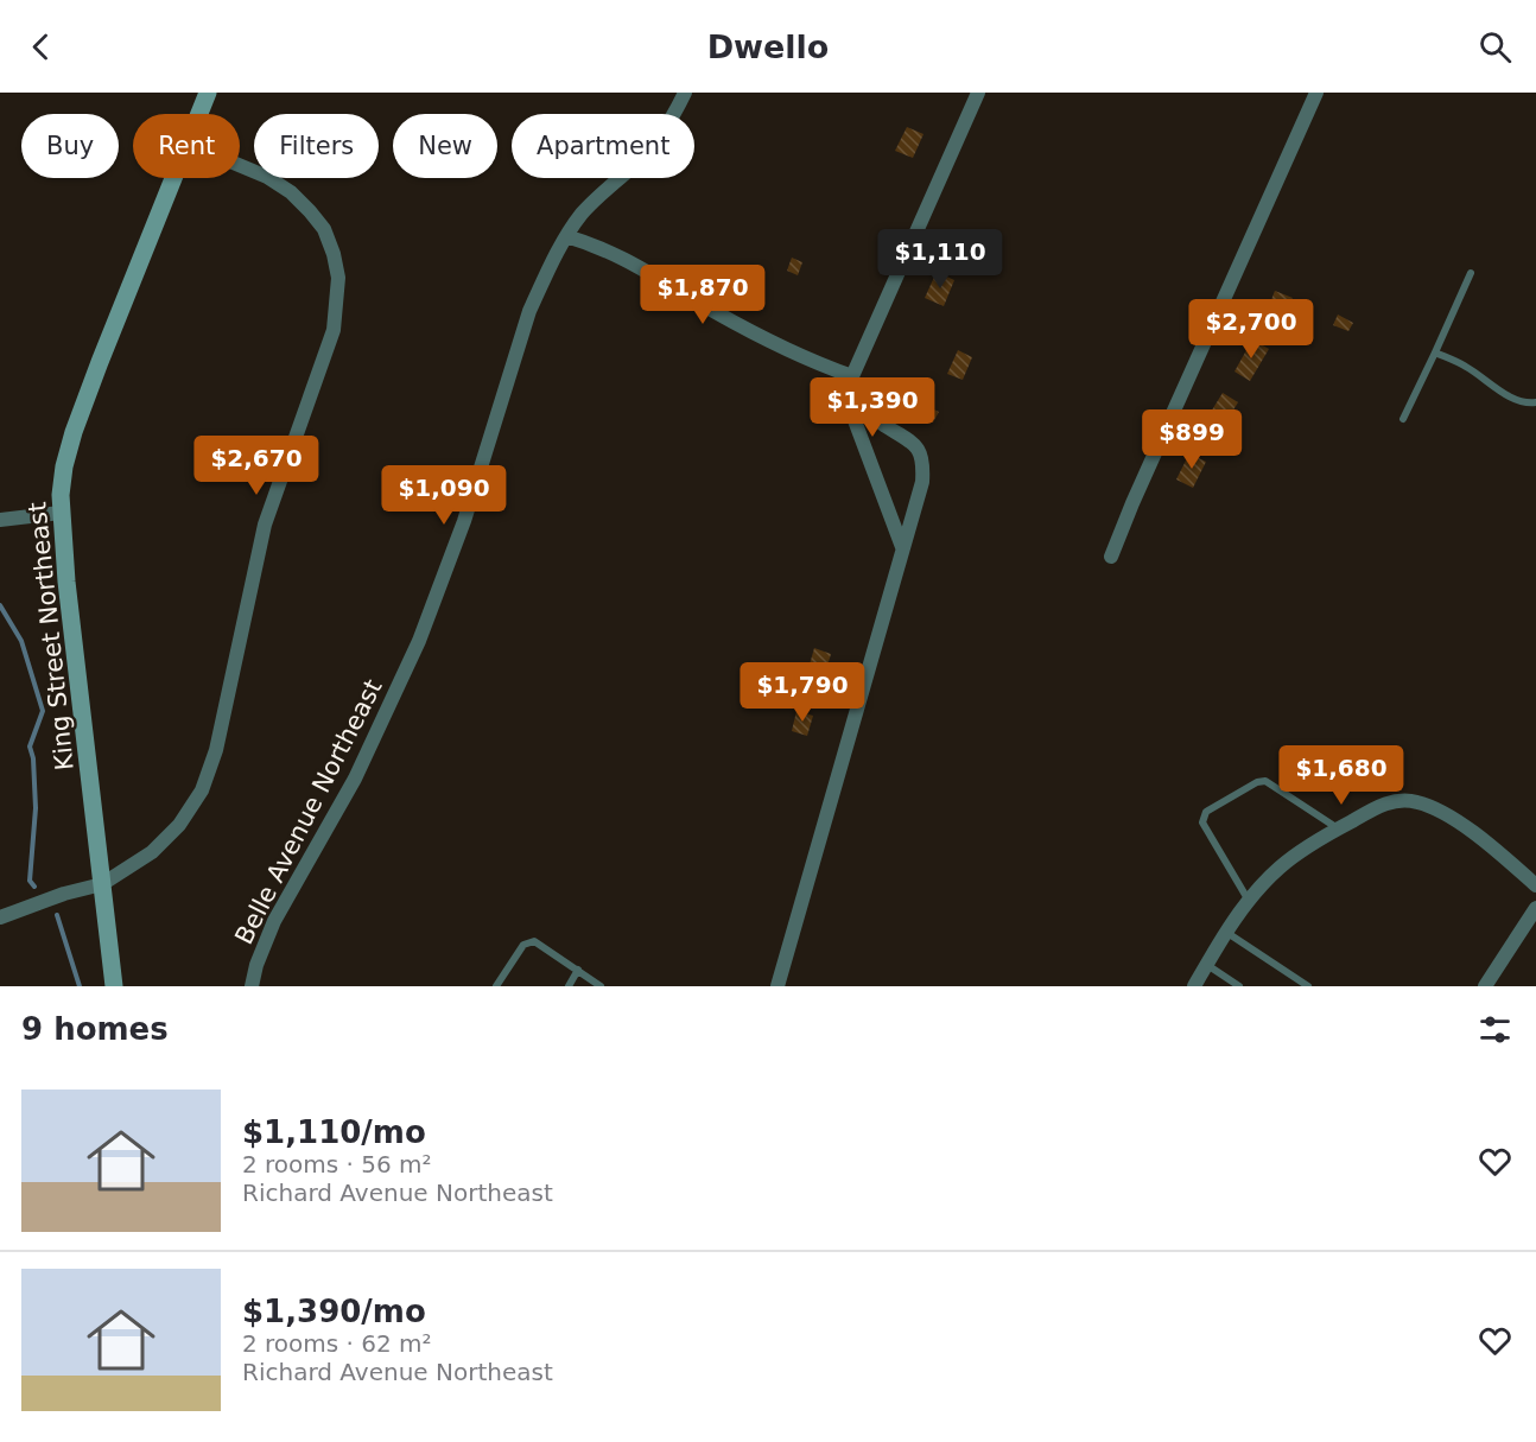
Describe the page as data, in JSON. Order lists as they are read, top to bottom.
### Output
{
  "streets": {
    "street": ["King Street Northeast", "Belle Avenue Northeast"]
  },
  "page": {
    "header": "Dwello",
    "chip": [
      "Buy",
      "Rent",
      "Filters",
      "New",
      "Apartment"
    ],
    "price": [
      "$1,110",
      "$1,870",
      "$2,700",
      "$1,390",
      "$899",
      "$2,670",
      "$1,090",
      "$1,790",
      "$1,680"
    ],
    "heading": "9 homes",
    "list": [
      {
        "name": "$1,110/mo",
        "note": "2 rooms · 56 m² · Richard Avenue Northeast"
      },
      {
        "name": "$1,390/mo",
        "note": "2 rooms · 62 m² · Richard Avenue Northeast"
      }
    ]
  }
}
